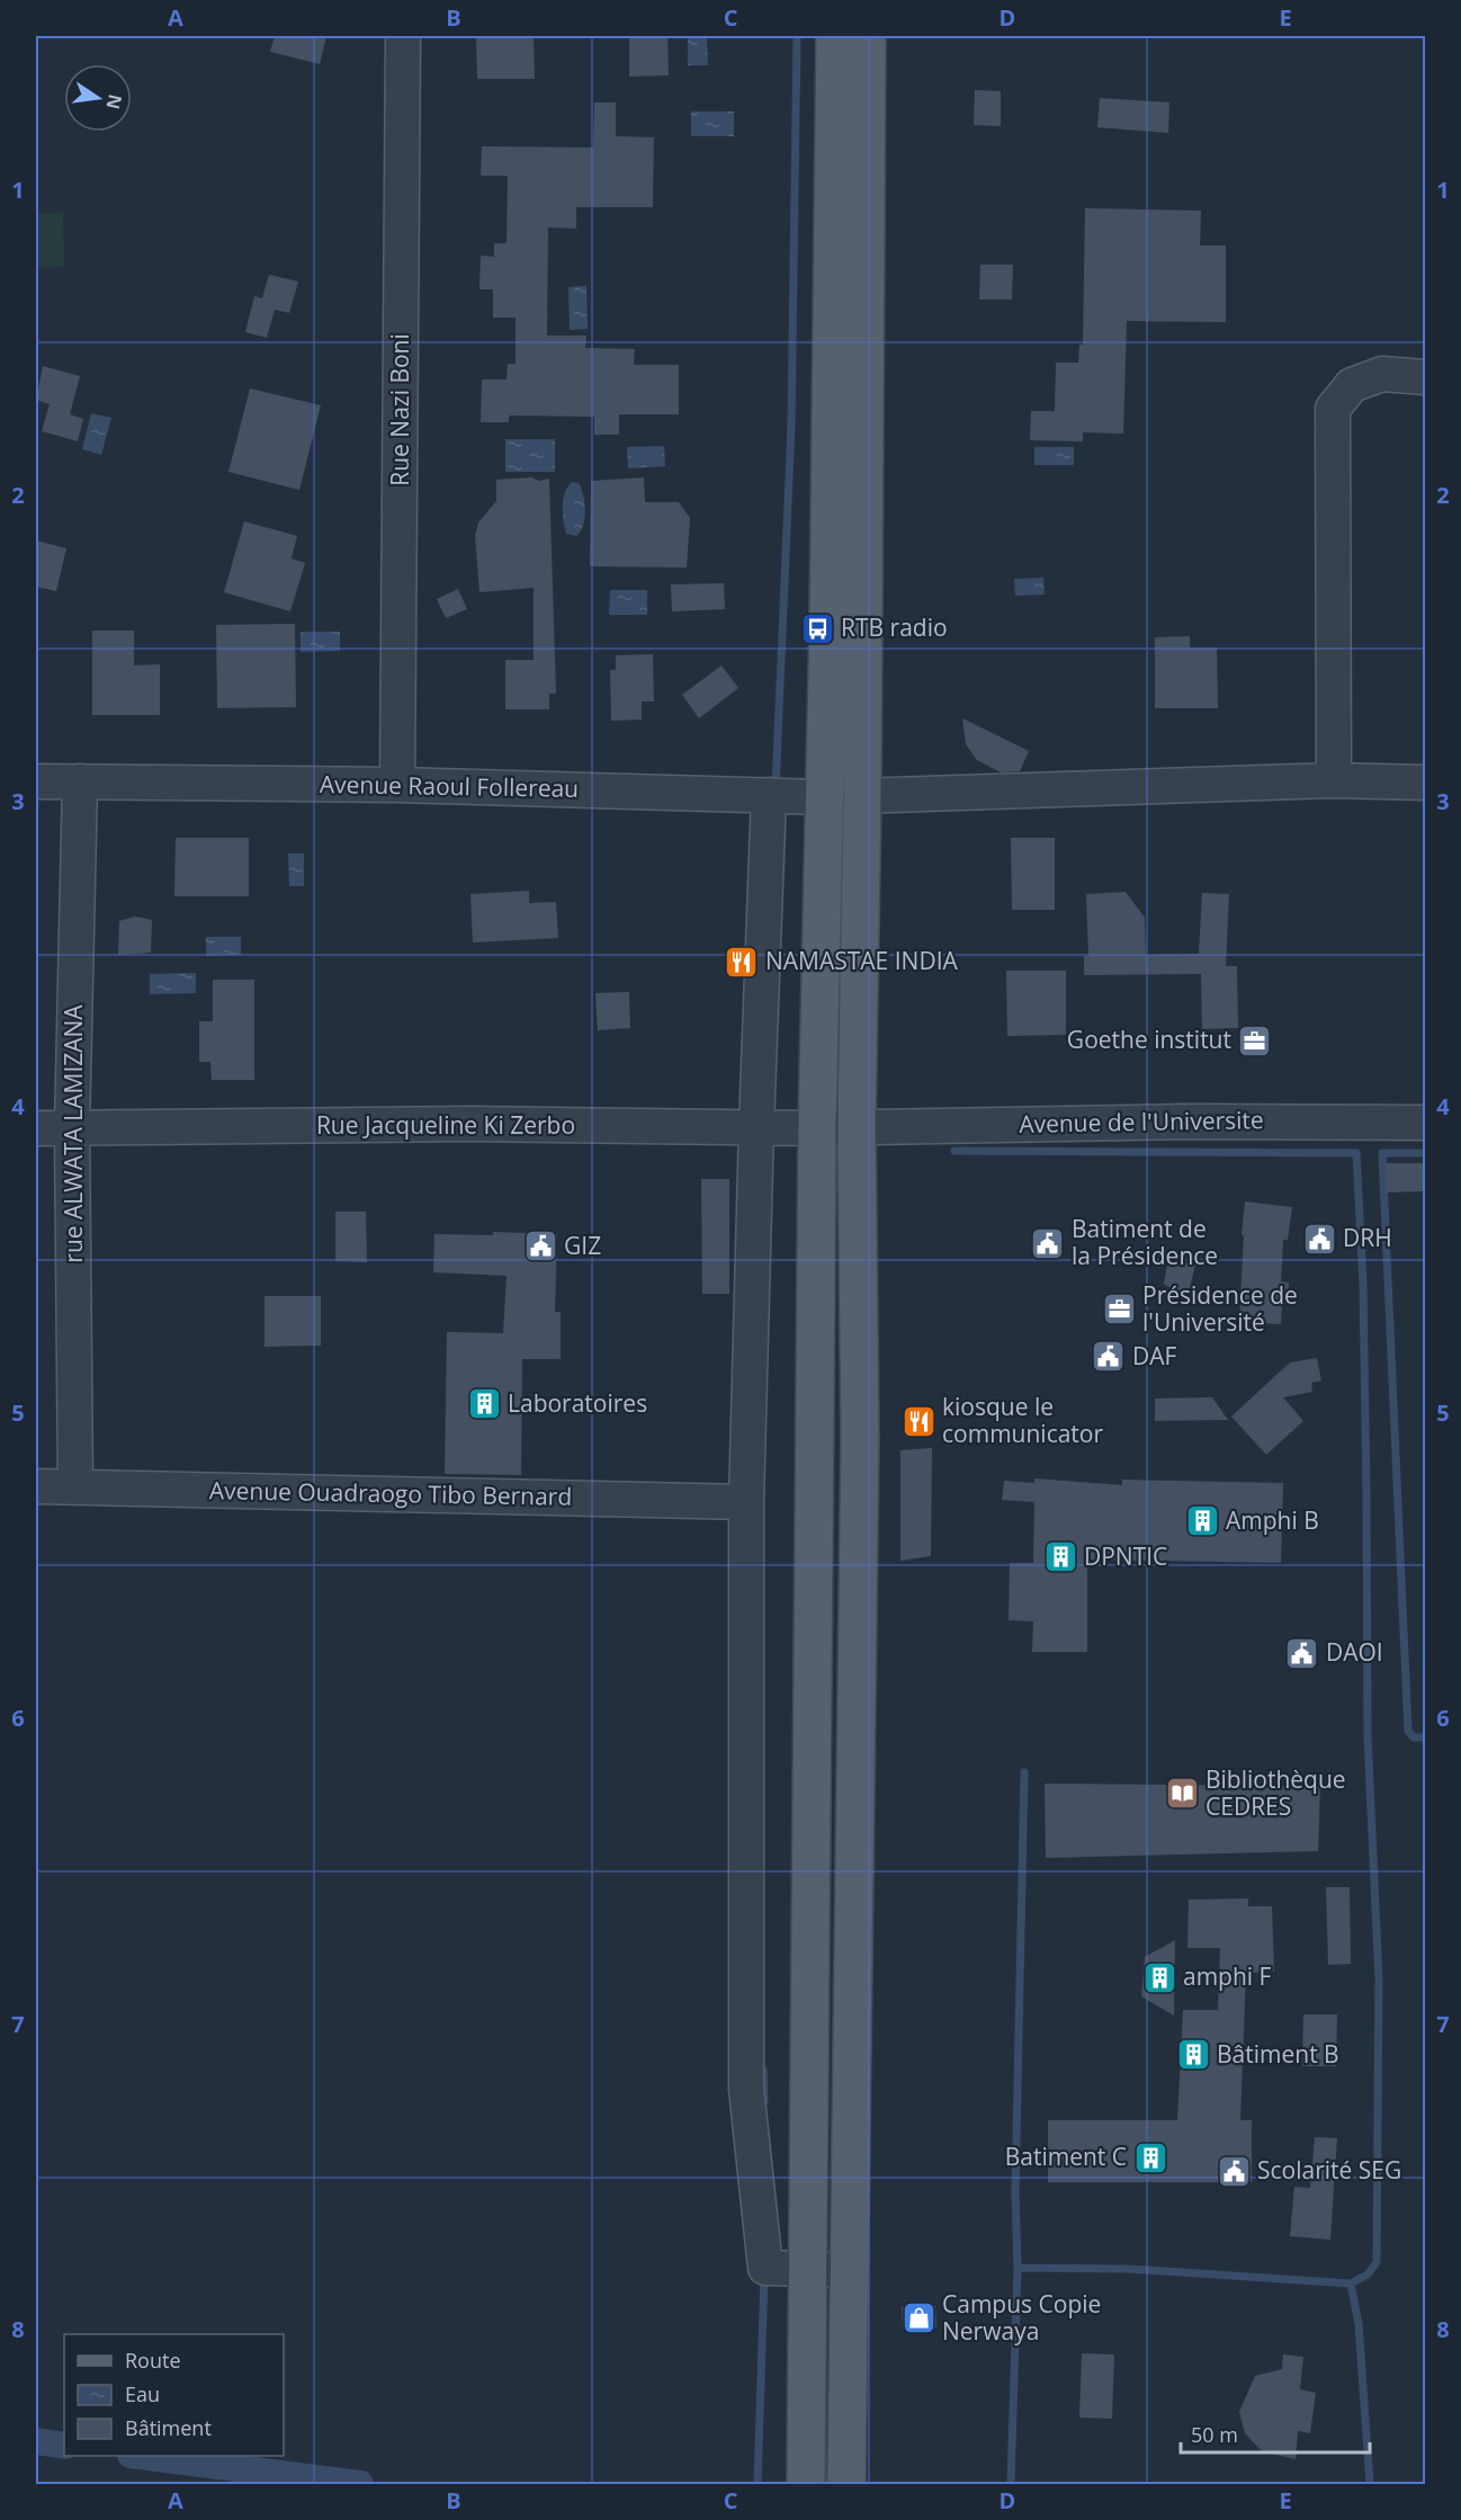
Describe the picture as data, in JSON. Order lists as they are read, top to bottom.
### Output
{
  "streets": {
    "street": [
      "Rue Nazi Boni",
      "Avenue Raoul Follereau",
      "Avenue de l'Universite",
      "Rue Jacqueline Ki Zerbo",
      "rue ALWATA LAMIZANA",
      "Avenue Ouadraogo Tibo Bernard"
    ]
  },
  "crossings": [
    ["Rue Nazi Boni", "Avenue Raoul Follereau"],
    ["Avenue Raoul Follereau", "rue ALWATA LAMIZANA"],
    ["Avenue de l'Universite", "Rue Jacqueline Ki Zerbo"],
    ["Rue Jacqueline Ki Zerbo", "rue ALWATA LAMIZANA"],
    ["rue ALWATA LAMIZANA", "Avenue Ouadraogo Tibo Bernard"]
  ],
  "places": {
    "bus stop": ["RTB radio"],
    "restaurant": ["NAMASTAE INDIA", "kiosque le communicator"],
    "office": ["Goethe institut", "Présidence de l'Université"],
    "public building": [
      "DRH",
      "Batiment de la Présidence",
      "GIZ",
      "DAF",
      "DAOI",
      "Scolarité SEG"
    ],
    "building": [
      "Laboratoires",
      "Amphi B",
      "DPNTIC",
      "amphi F",
      "Bâtiment B",
      "Batiment C"
    ],
    "library": ["Bibliothèque CEDRES"],
    "shop": ["Campus Copie Nerwaya"]
  },
  "legend": ["Route", "Eau", "Bâtiment"],
  "scale_bar": "50 m",
  "north": "right",
  "grid": {
    "columns": [
      "A",
      "B",
      "C",
      "D",
      "E"
    ],
    "rows": [
      "1",
      "2",
      "3",
      "4",
      "5",
      "6",
      "7",
      "8"
    ]
  }
}
